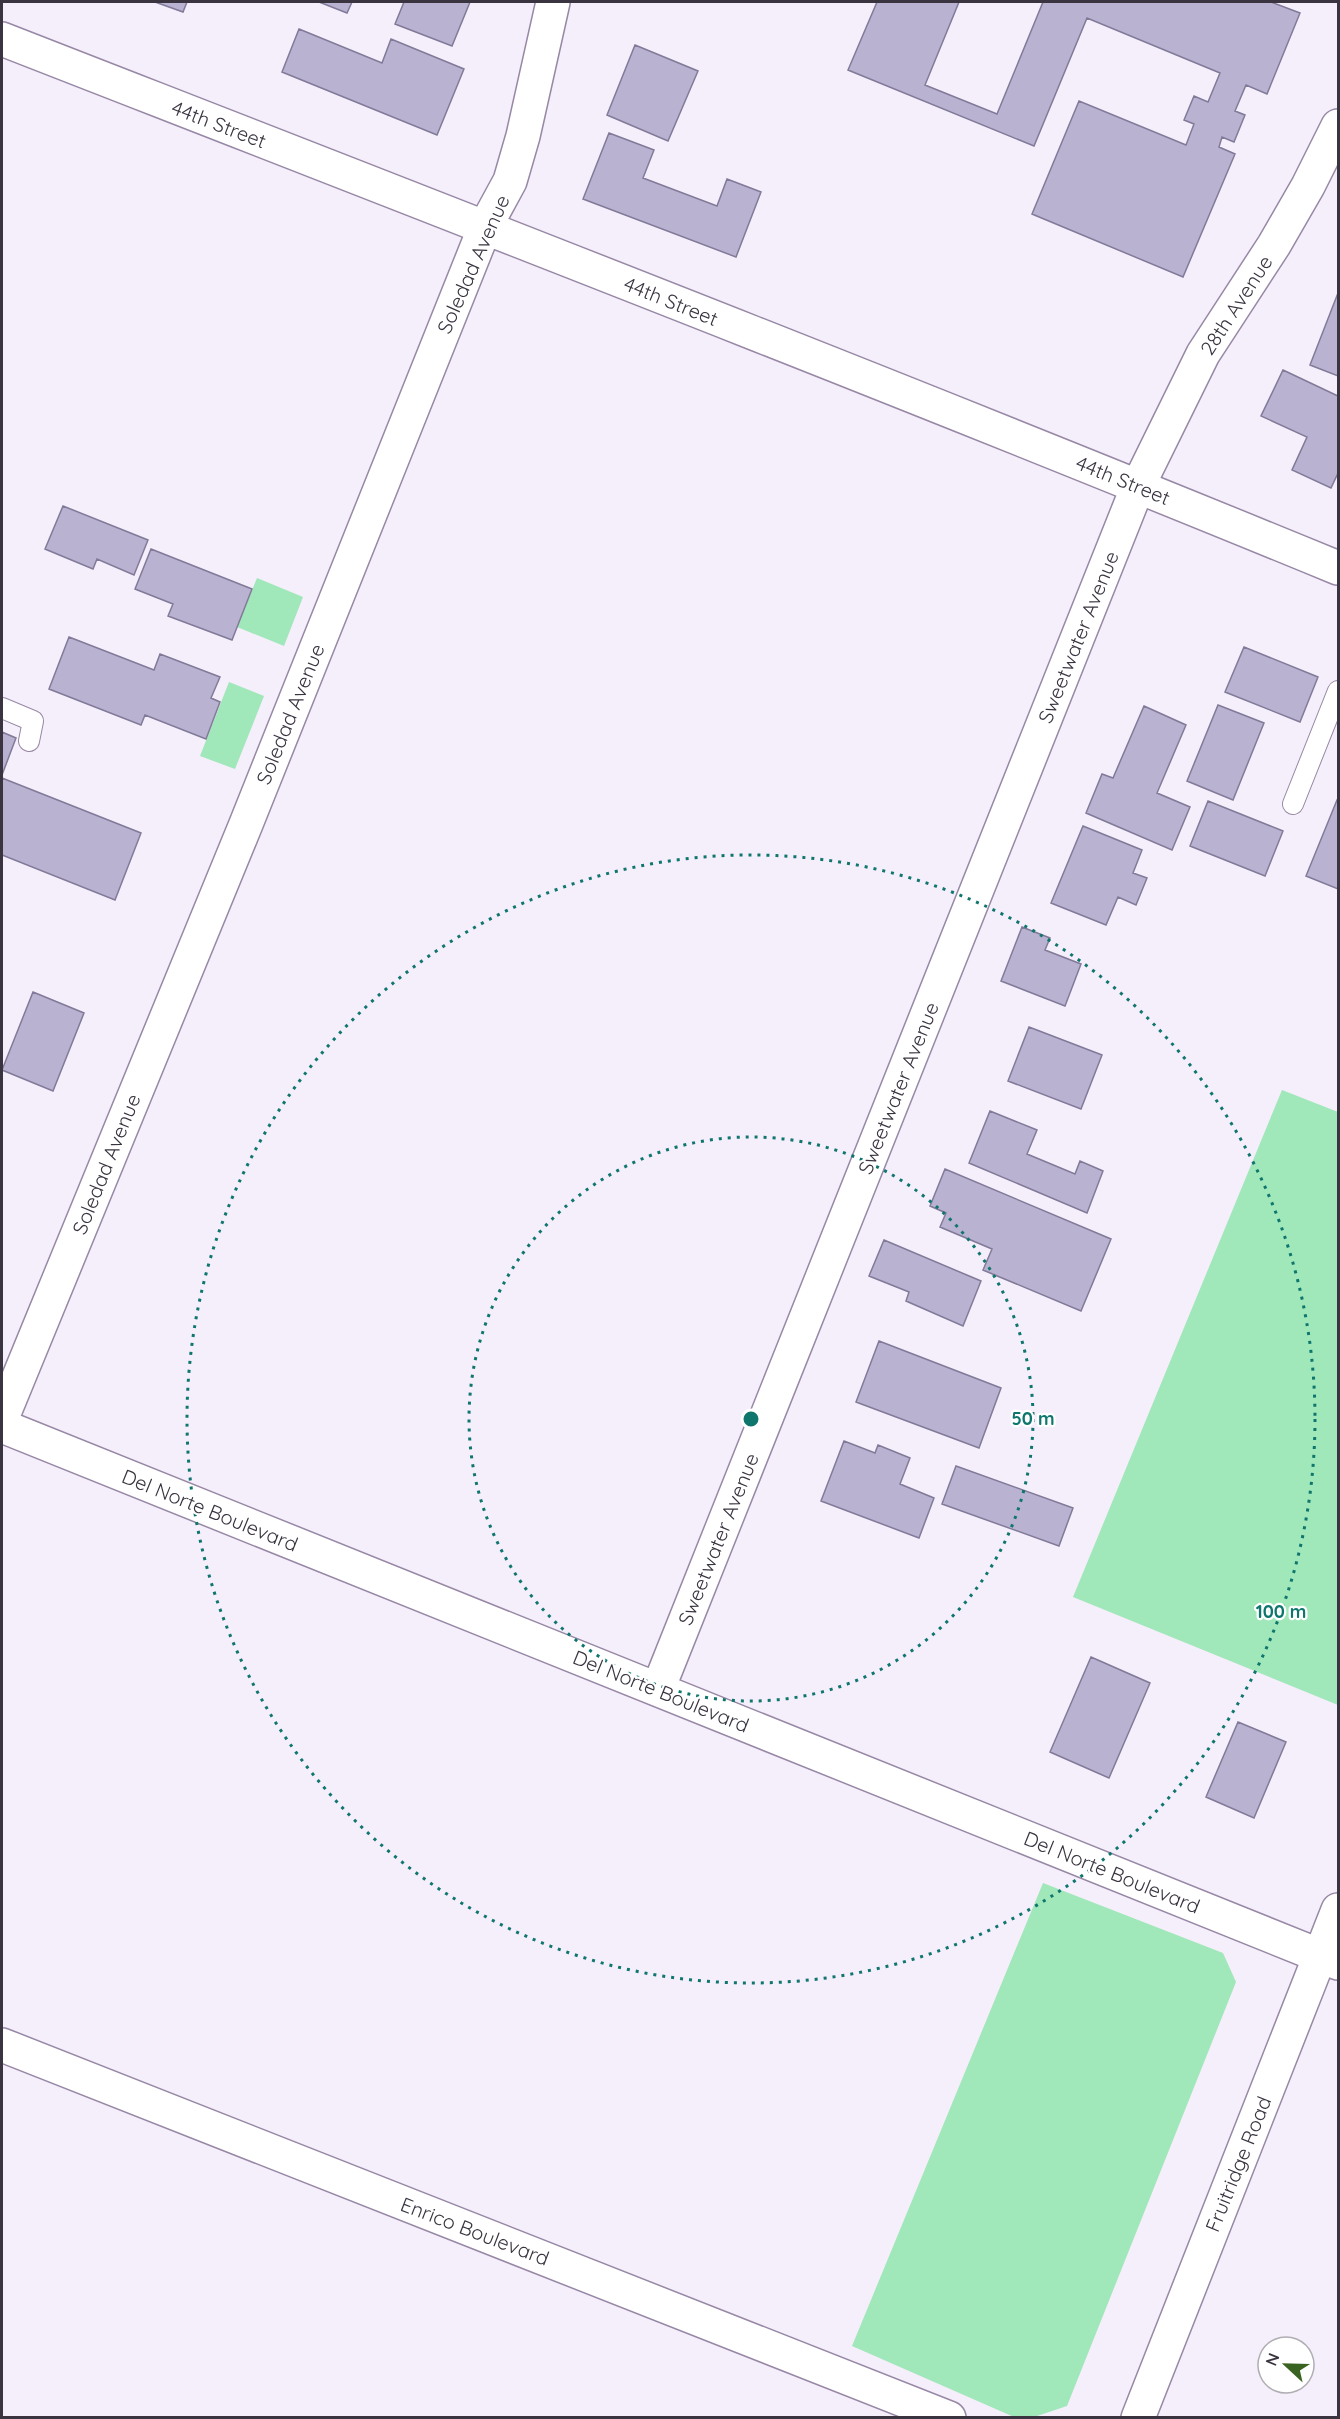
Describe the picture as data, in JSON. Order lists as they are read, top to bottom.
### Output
{
  "streets": {
    "street": [
      "44th Street",
      "Soledad Avenue",
      "28th Avenue",
      "Sweetwater Avenue",
      "Del Norte Boulevard",
      "Fruitridge Road",
      "Enrico Boulevard"
    ]
  },
  "crossings": [
    ["44th Street", "Soledad Avenue"],
    ["44th Street", "28th Avenue"],
    ["44th Street", "Sweetwater Avenue"],
    ["28th Avenue", "Sweetwater Avenue"],
    ["Sweetwater Avenue", "Del Norte Boulevard"],
    ["Del Norte Boulevard", "Fruitridge Road"]
  ],
  "north": "left",
  "rings": ["50 m", "100 m"]
}
